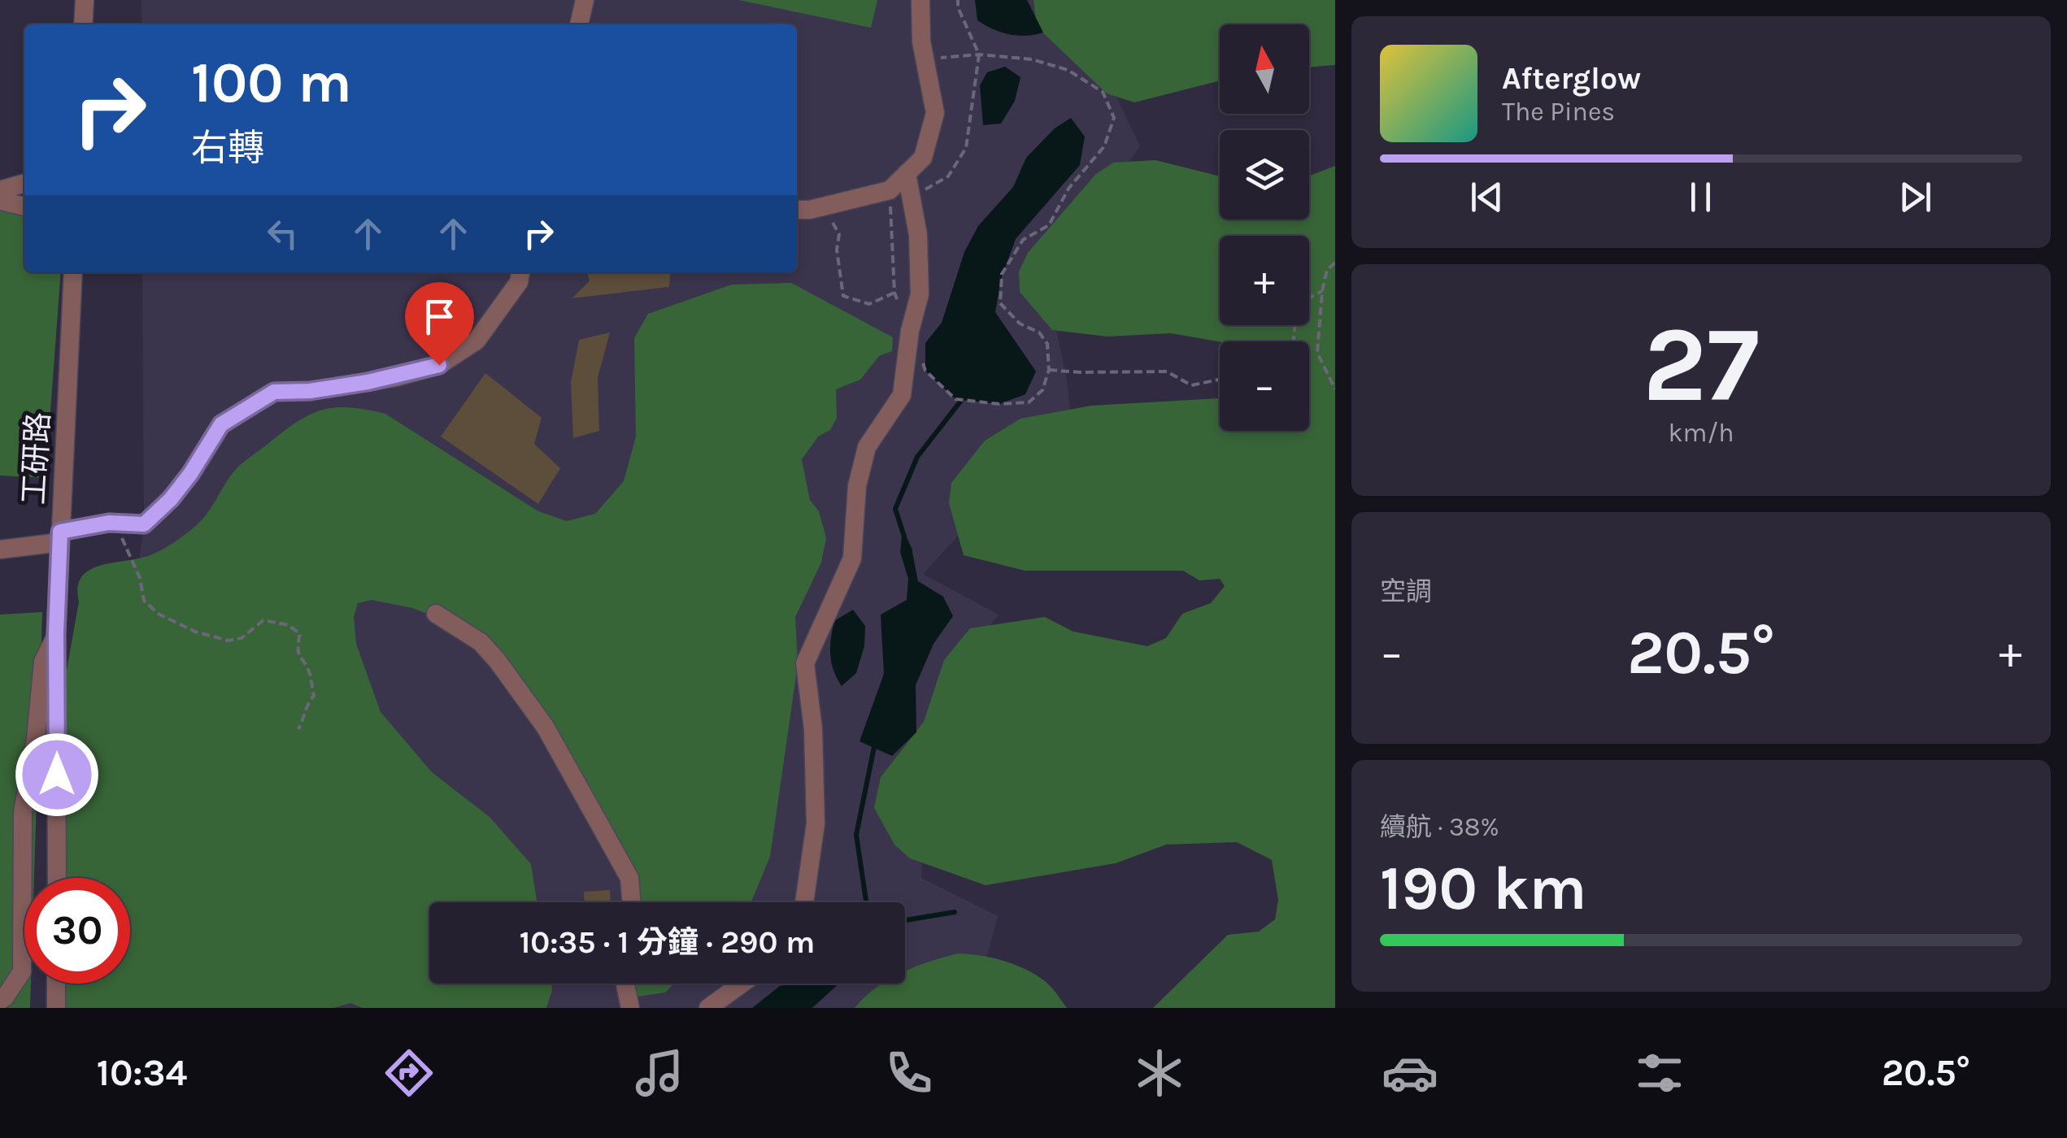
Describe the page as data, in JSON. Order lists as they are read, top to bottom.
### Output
{
  "streets": {
    "street": ["工研路"]
  },
  "north": "top",
  "page": {
    "map_buttons": ["+", "−"],
    "turn": ["100 m", "右轉"],
    "song": ["Afterglow", "The Pines"],
    "tile": [
      ["27", "km/h"],
      "空調",
      ["續航 · 38%", "190 km"]
    ],
    "heat": ["−", "20.5°", "+"],
    "limit": "30",
    "trip": "10:35 · 1 分鐘 · 290 m",
    "tabs": ["10:34", "20.5°"]
  }
}
